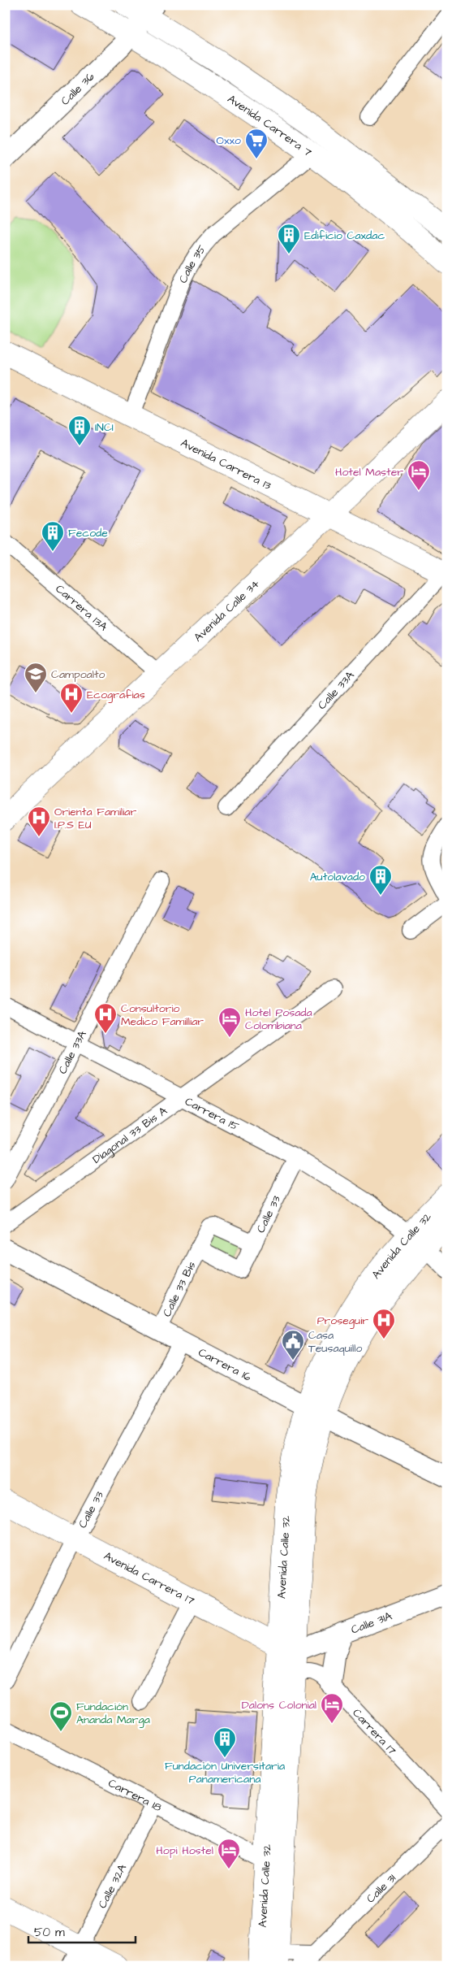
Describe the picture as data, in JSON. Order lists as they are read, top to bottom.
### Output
{
  "streets": {
    "main road": [
      "Avenida Carrera 7",
      "Avenida Carrera 13",
      "Avenida Calle 34",
      "Avenida Calle 32",
      "Avenida Carrera 17"
    ],
    "street": [
      "Calle 36",
      "Calle 35",
      "Carrera 13A",
      "Calle 33A",
      "Carrera 15",
      "Diagonal 33 Bis A",
      "Calle 33",
      "Calle 33 Bis",
      "Carrera 16",
      "Calle 31A",
      "Carrera 17",
      "Carrera 18",
      "Calle 32A",
      "Calle 31"
    ]
  },
  "crossings": [
    ["Calle 36", "Avenida Carrera 7"],
    ["Avenida Carrera 7", "Calle 35"],
    ["Calle 35", "Avenida Carrera 13"],
    ["Avenida Carrera 13", "Avenida Calle 34"],
    ["Avenida Carrera 13", "Calle 33A"],
    ["Carrera 13A", "Avenida Calle 34"],
    ["Calle 33A", "Carrera 15"],
    ["Carrera 15", "Diagonal 33 Bis A"],
    ["Carrera 15", "Calle 33"],
    ["Carrera 15", "Avenida Calle 32"],
    ["Calle 33", "Calle 33 Bis"],
    ["Calle 33", "Carrera 16"],
    ["Calle 33", "Avenida Carrera 17"],
    ["Avenida Calle 32", "Carrera 16"],
    ["Avenida Calle 32", "Avenida Carrera 17"],
    ["Avenida Calle 32", "Calle 31A"],
    ["Avenida Calle 32", "Carrera 17"],
    ["Avenida Calle 32", "Carrera 18"],
    ["Calle 33 Bis", "Carrera 16"],
    ["Avenida Carrera 17", "Calle 31A"],
    ["Carrera 18", "Calle 32A"]
  ],
  "places": {
    "supermarket": ["Oxxo"],
    "building": [
      "Edificio Caxdac",
      "INCI",
      "Fecode",
      "Autolavado",
      "Fundación Universitaria Panamericana"
    ],
    "hotel": [
      "Hotel Master",
      "Hotel Posada Colombiana",
      "Dalons Colonial",
      "Hopi Hostel"
    ],
    "school or university": ["Campoalto"],
    "hospital": [
      "Ecografias",
      "Orienta Familiar I.P.S EU",
      "Consultorio Medico Familliar",
      "Proseguir"
    ],
    "public building": ["Casa Teusaquillo"],
    "sports": ["Fundación Ananda Marga"]
  },
  "scale_bar": "50 m"
}
